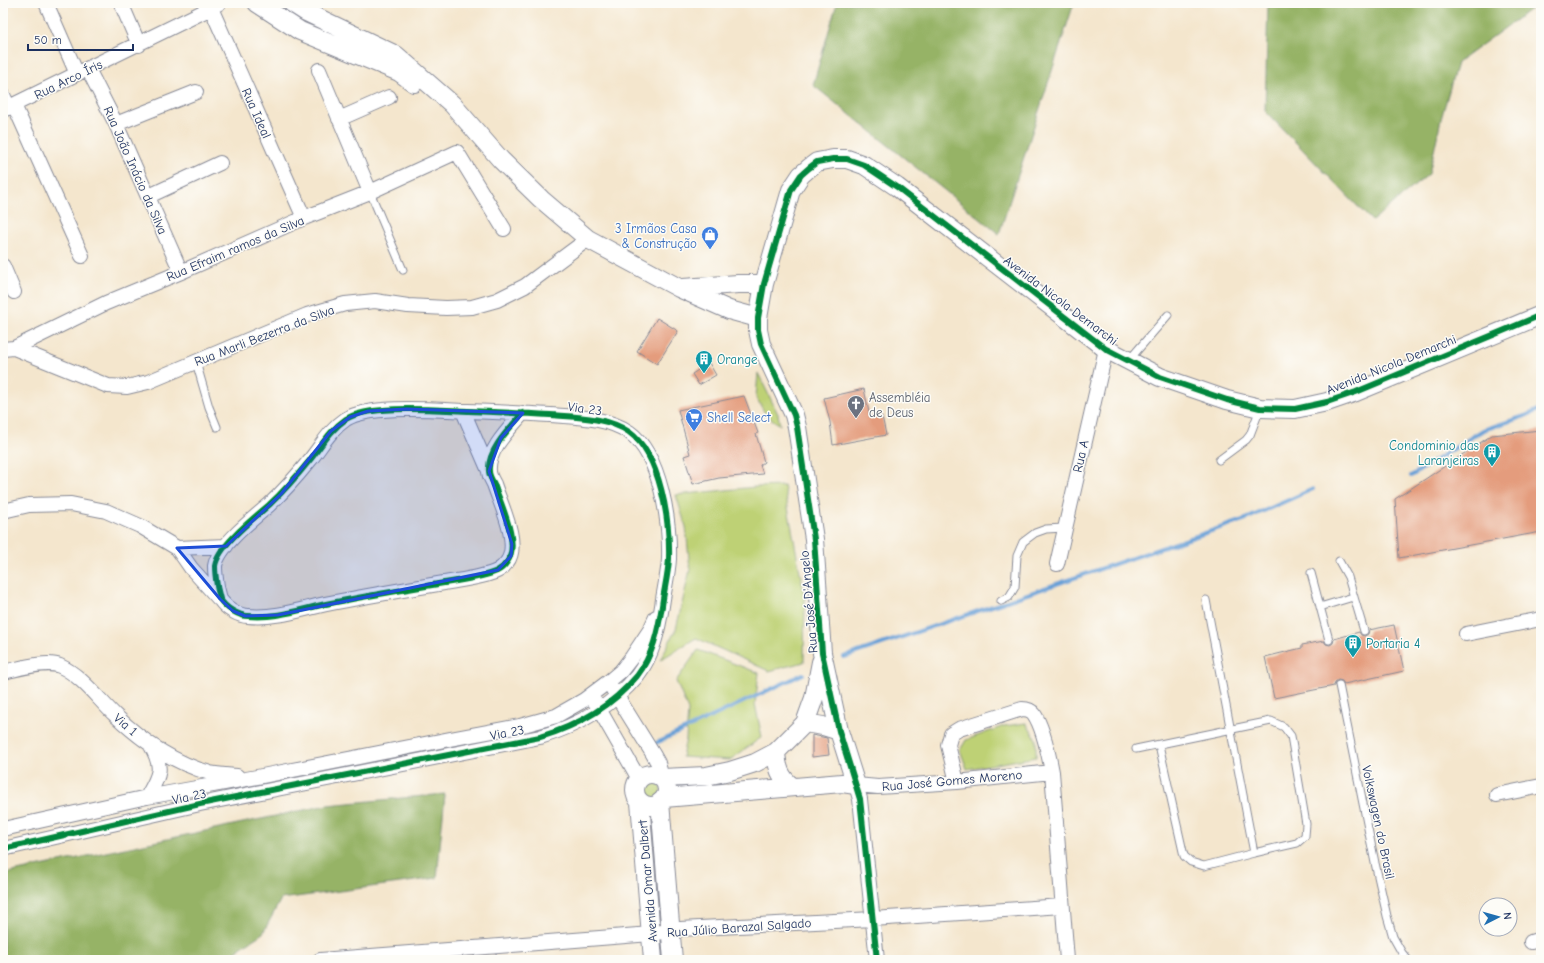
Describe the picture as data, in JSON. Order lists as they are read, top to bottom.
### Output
{
  "streets": {
    "street": [
      "Rua Arco Íris",
      "Rua Ideal",
      "Rua João Inácio da Silva",
      "Rua Efraim ramos da Silva",
      "Avenida Nicola Demarchi",
      "Rua Marli Bezerra da Silva",
      "Via 23",
      "Rua A",
      "Rua José D'Angelo",
      "Via 1",
      "Rua José Gomes Moreno",
      "Avenida Omar Dalbert",
      "Rua Júlio Barazal Salgado"
    ],
    "lane": ["Volkswagen do Brasil"]
  },
  "crossings": [
    ["Rua Arco Íris", "Rua Ideal"],
    ["Rua Arco Íris", "Rua João Inácio da Silva"],
    ["Rua Ideal", "Rua Efraim ramos da Silva"],
    ["Rua João Inácio da Silva", "Rua Efraim ramos da Silva"],
    ["Rua Efraim ramos da Silva", "Rua Marli Bezerra da Silva"],
    ["Avenida Nicola Demarchi", "Rua A"],
    ["Avenida Nicola Demarchi", "Rua José D'Angelo"],
    ["Via 23", "Via 1"],
    ["Rua José D'Angelo", "Rua José Gomes Moreno"],
    ["Rua José D'Angelo", "Rua Júlio Barazal Salgado"],
    ["Rua José Gomes Moreno", "Avenida Omar Dalbert"],
    ["Avenida Omar Dalbert", "Rua Júlio Barazal Salgado"]
  ],
  "places": {
    "shop": ["3 Irmãos Casa & Construção"],
    "building": ["Orange", "Condominio das Laranjeiras", "Portaria 4"],
    "church": ["Assembléia de Deus"],
    "supermarket": ["Shell Select"]
  },
  "scale_bar": "50 m",
  "north": "right"
}
